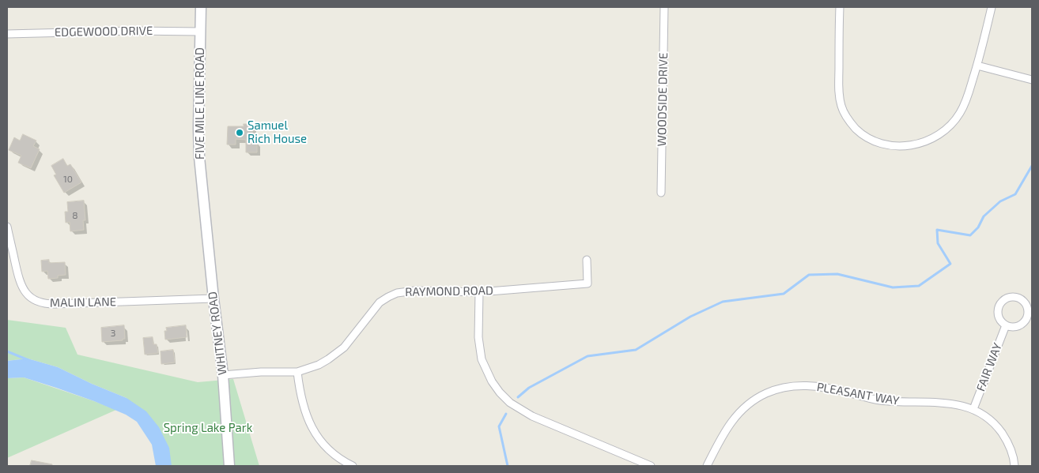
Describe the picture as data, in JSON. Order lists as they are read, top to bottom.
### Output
{
  "streets": {
    "main road": ["FIVE MILE LINE ROAD", "WHITNEY ROAD"],
    "street": [
      "EDGEWOOD DRIVE",
      "WOODSIDE DRIVE",
      "RAYMOND ROAD",
      "MALIN LANE",
      "FAIR WAY",
      "PLEASANT WAY"
    ]
  },
  "crossings": [
    ["EDGEWOOD DRIVE", "FIVE MILE LINE ROAD"],
    ["FIVE MILE LINE ROAD", "WHITNEY ROAD"],
    ["RAYMOND ROAD", "WHITNEY ROAD"],
    ["MALIN LANE", "WHITNEY ROAD"],
    ["FAIR WAY", "PLEASANT WAY"]
  ],
  "parks": ["Spring Lake Park"],
  "places": ["Samuel Rich House"],
  "house_numbers": ["10", "8", "3"]
}
